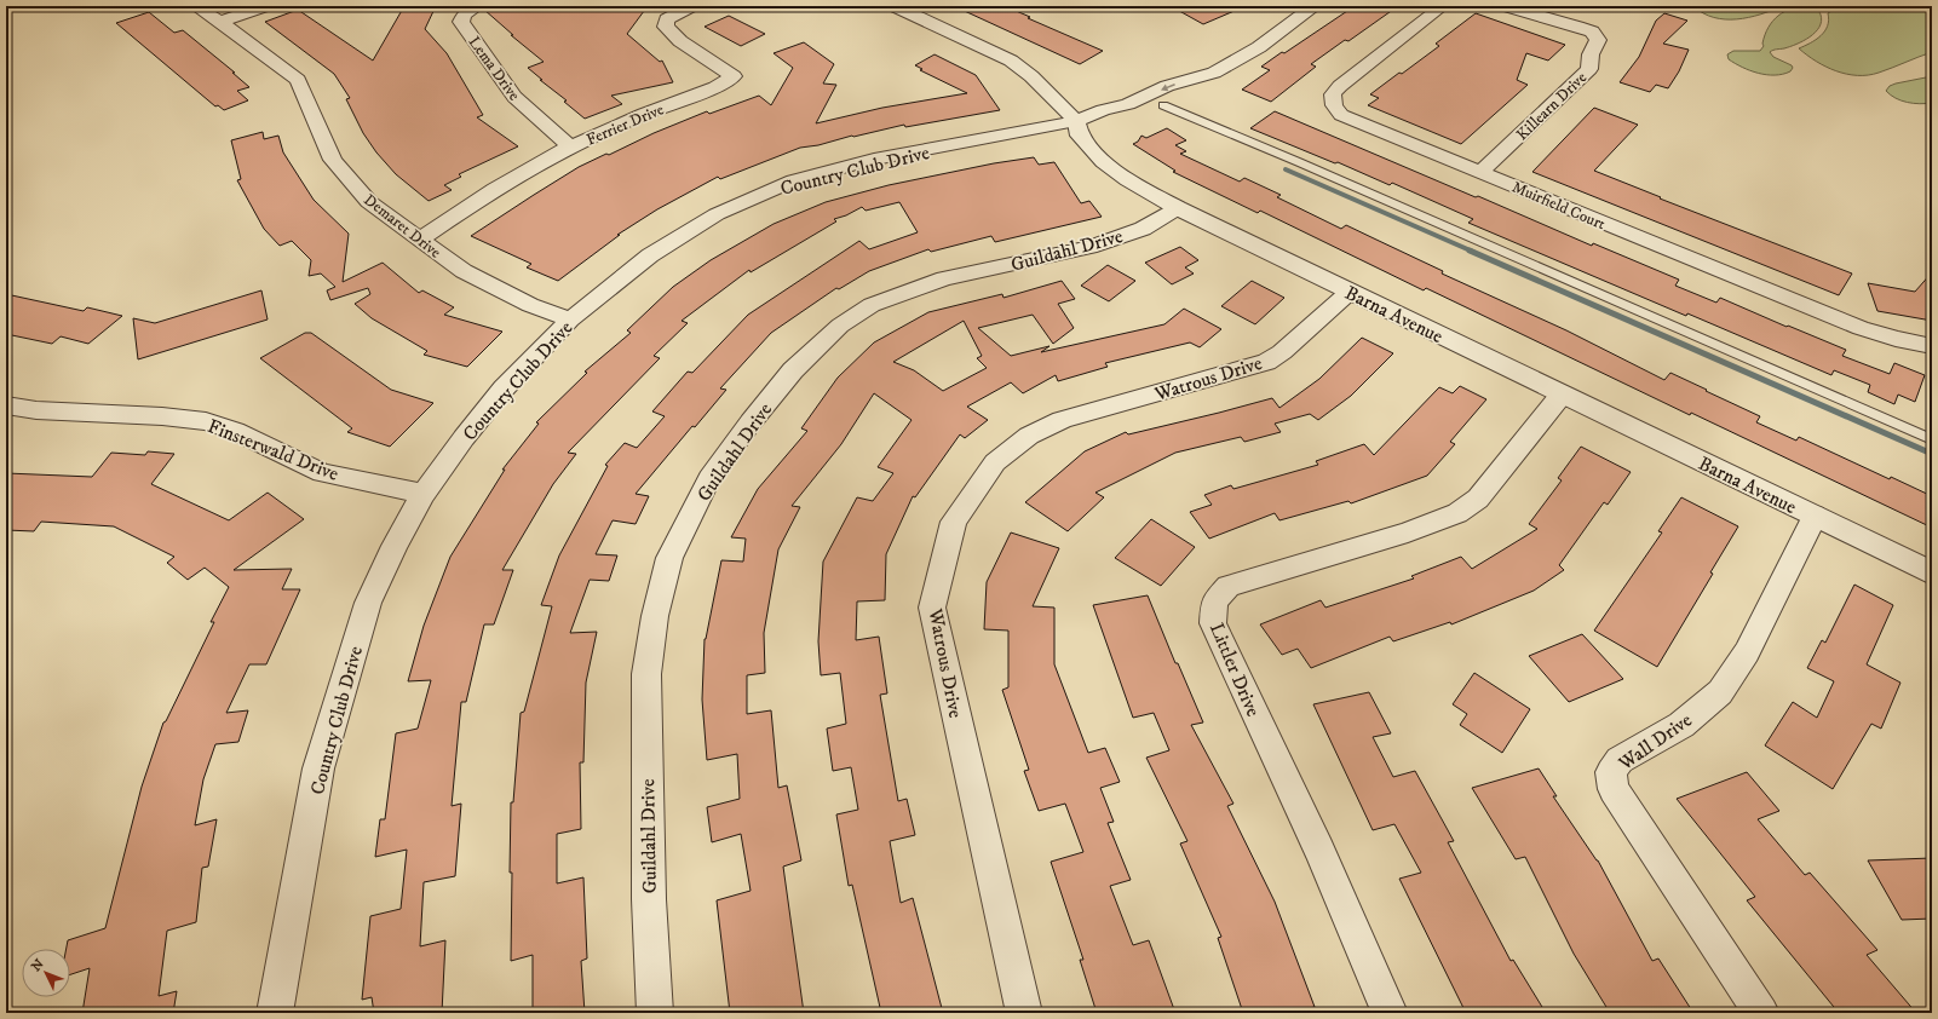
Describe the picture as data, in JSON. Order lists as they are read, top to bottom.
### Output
{
  "streets": {
    "street": [
      "Lema Drive",
      "Killearn Drive",
      "Ferrier Drive",
      "Country Club Drive",
      "Muirfield Court",
      "Demaret Drive",
      "Guildahl Drive",
      "Barna Avenue",
      "Watrous Drive",
      "Finsterwald Drive",
      "Littler Drive",
      "Wall Drive"
    ]
  },
  "crossings": [
    ["Lema Drive", "Ferrier Drive"],
    ["Killearn Drive", "Muirfield Court"],
    ["Ferrier Drive", "Demaret Drive"],
    ["Country Club Drive", "Demaret Drive"],
    ["Country Club Drive", "Barna Avenue"],
    ["Country Club Drive", "Finsterwald Drive"],
    ["Guildahl Drive", "Barna Avenue"],
    ["Barna Avenue", "Watrous Drive"],
    ["Barna Avenue", "Littler Drive"],
    ["Barna Avenue", "Wall Drive"]
  ],
  "north": "top left"
}
